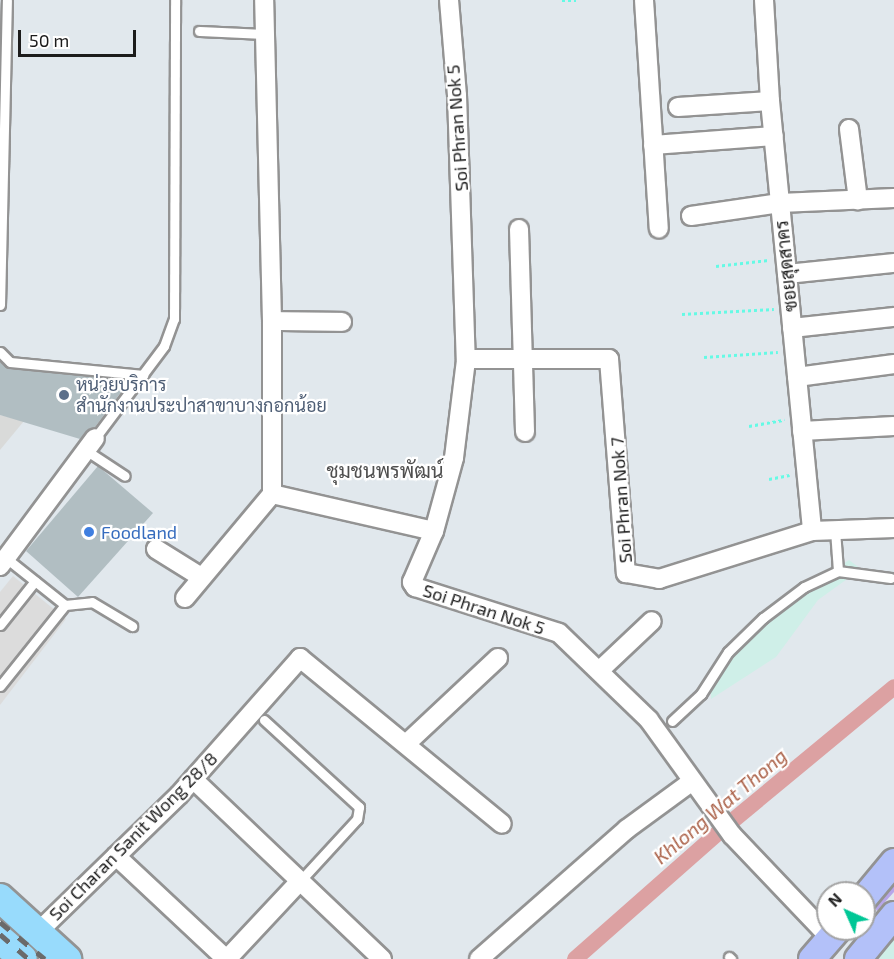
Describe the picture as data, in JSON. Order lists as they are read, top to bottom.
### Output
{
  "streets": {
    "street": [
      "Soi Phran Nok 5",
      "ซอยสุดสาคร",
      "Soi Phran Nok 7",
      "Soi Charan Sanit Wong 28/8"
    ]
  },
  "crossings": [
    ["ซอยสุดสาคร", "Soi Phran Nok 7"]
  ],
  "districts": ["ชุมชนพรพัฒน์"],
  "water": ["Khlong Wat Thong"],
  "places": ["หน่วยบริการ สำนักงานประปาสาขาบางกอกน้อย", "Foodland"],
  "scale_bar": "50 m",
  "north": "top left"
}
